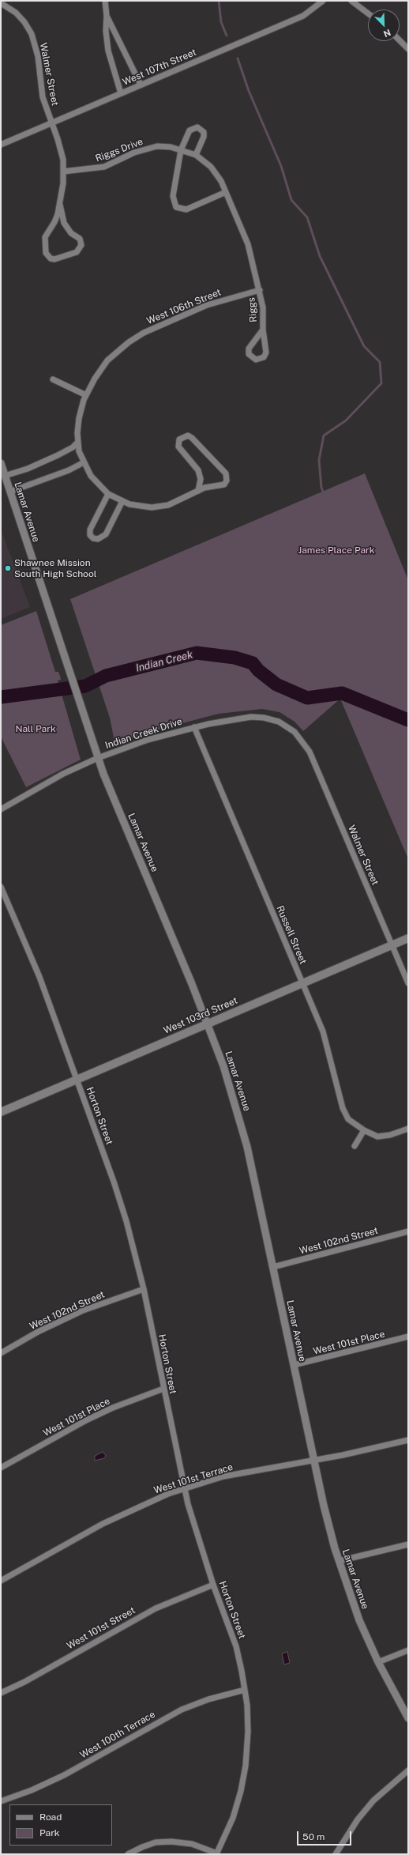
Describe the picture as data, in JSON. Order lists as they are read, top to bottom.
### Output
{
  "streets": {
    "main road": ["West 103rd Street"],
    "street": [
      "West 107th Street",
      "Walmer Street",
      "Riggs Drive",
      "West 106th Street",
      "Riggs",
      "Lamar Avenue",
      "Indian Creek Drive",
      "Russell Street",
      "Horton Street",
      "West 102nd Street",
      "West 101st Place",
      "West 101st Terrace",
      "West 101st Street",
      "West 100th Terrace"
    ]
  },
  "crossings": [
    ["West 107th Street", "Walmer Street"],
    ["Walmer Street", "Riggs Drive"],
    ["Walmer Street", "Indian Creek Drive"],
    ["Walmer Street", "West 103rd Street"],
    ["Riggs Drive", "West 106th Street"],
    ["Riggs Drive", "Riggs"],
    ["West 106th Street", "Riggs"],
    ["Lamar Avenue", "Indian Creek Drive"],
    ["Lamar Avenue", "West 103rd Street"],
    ["Lamar Avenue", "West 102nd Street"],
    ["Lamar Avenue", "West 101st Place"],
    ["Lamar Avenue", "West 101st Terrace"],
    ["Indian Creek Drive", "Russell Street"],
    ["Russell Street", "West 103rd Street"],
    ["West 103rd Street", "Horton Street"],
    ["Horton Street", "West 102nd Street"],
    ["Horton Street", "West 101st Place"],
    ["Horton Street", "West 101st Terrace"],
    ["Horton Street", "West 101st Street"],
    ["Horton Street", "West 100th Terrace"]
  ],
  "water": ["Indian Creek"],
  "parks": ["James Place Park", "Nall Park"],
  "places": ["Shawnee Mission South High School"],
  "legend": ["Road", "Park"],
  "scale_bar": "50 m",
  "north": "bottom right"
}
